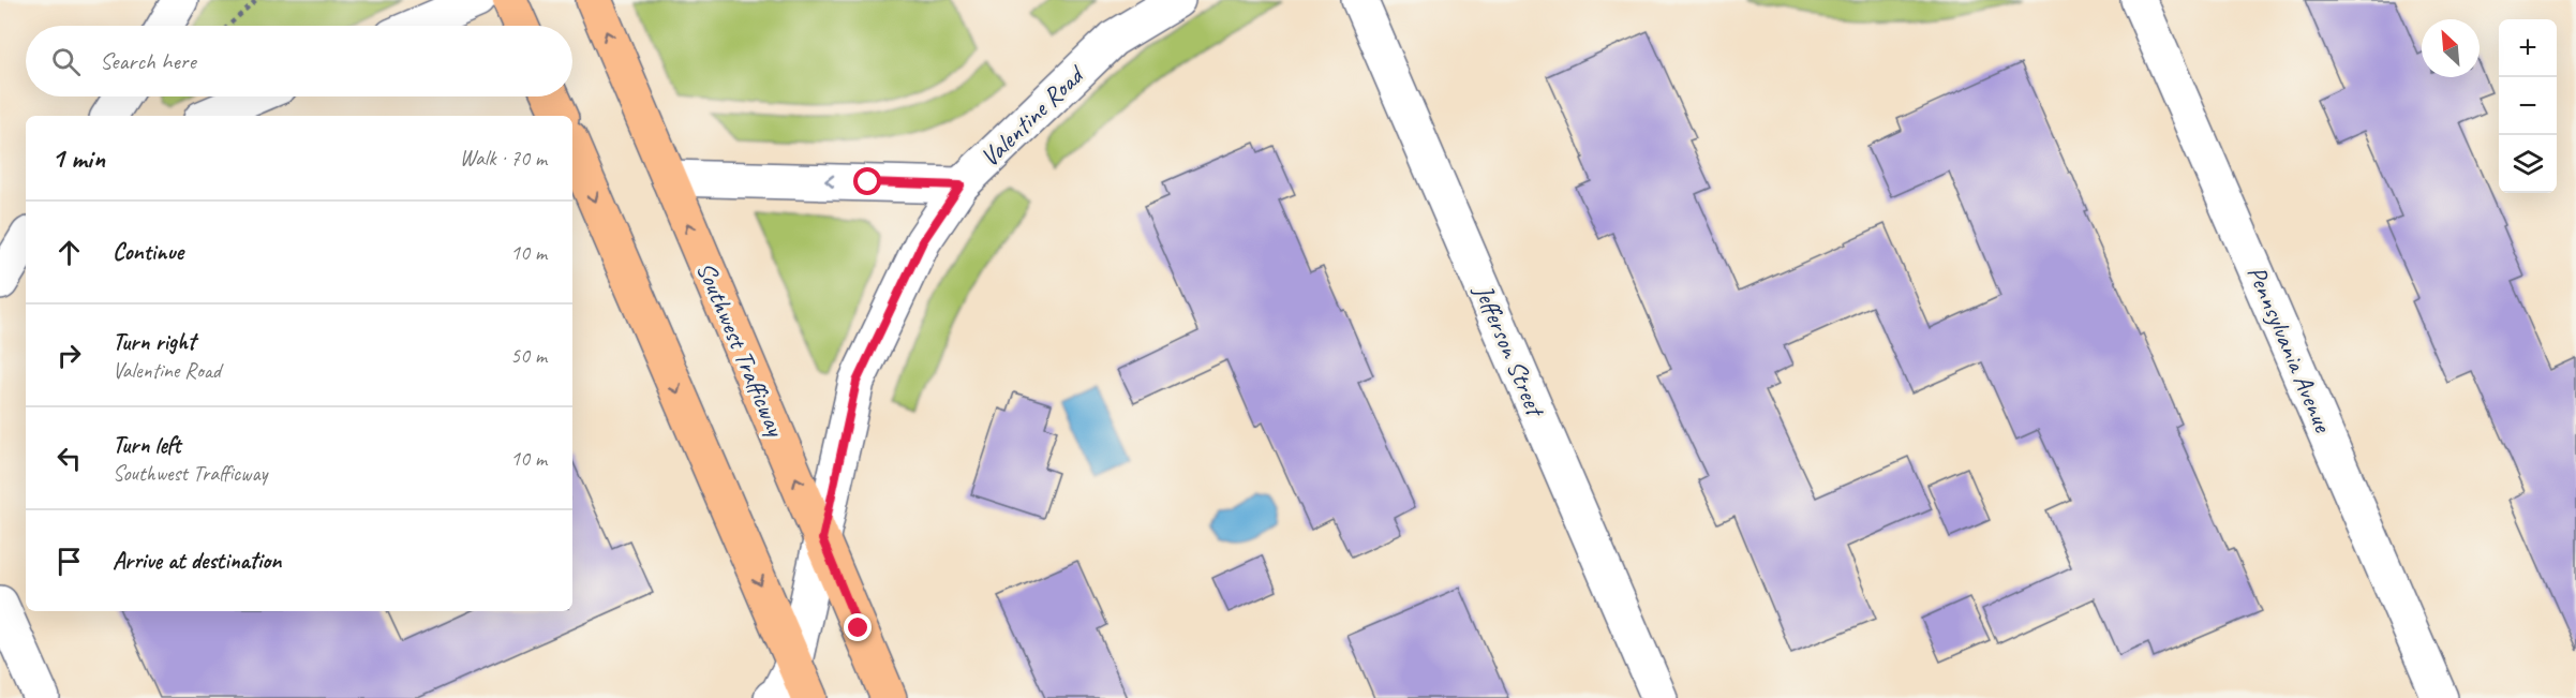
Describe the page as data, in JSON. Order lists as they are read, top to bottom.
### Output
{
  "streets": {
    "main road": ["Southwest Trafficway"],
    "street": ["Valentine Road", "Pennsylvania Avenue", "Jefferson Street"]
  },
  "crossings": [
    ["Valentine Road", "Southwest Trafficway"]
  ],
  "north": "top left",
  "page": {
    "map_buttons": ["+", "−"],
    "search": "Search here",
    "heading": ["1 min", "Walk · 70 m"],
    "list": [
      ["Continue", "10 m"],
      ["Turn right", "Valentine Road", "50 m"],
      ["Turn left", "Southwest Trafficway", "10 m"],
      "Arrive at destination"
    ]
  }
}
